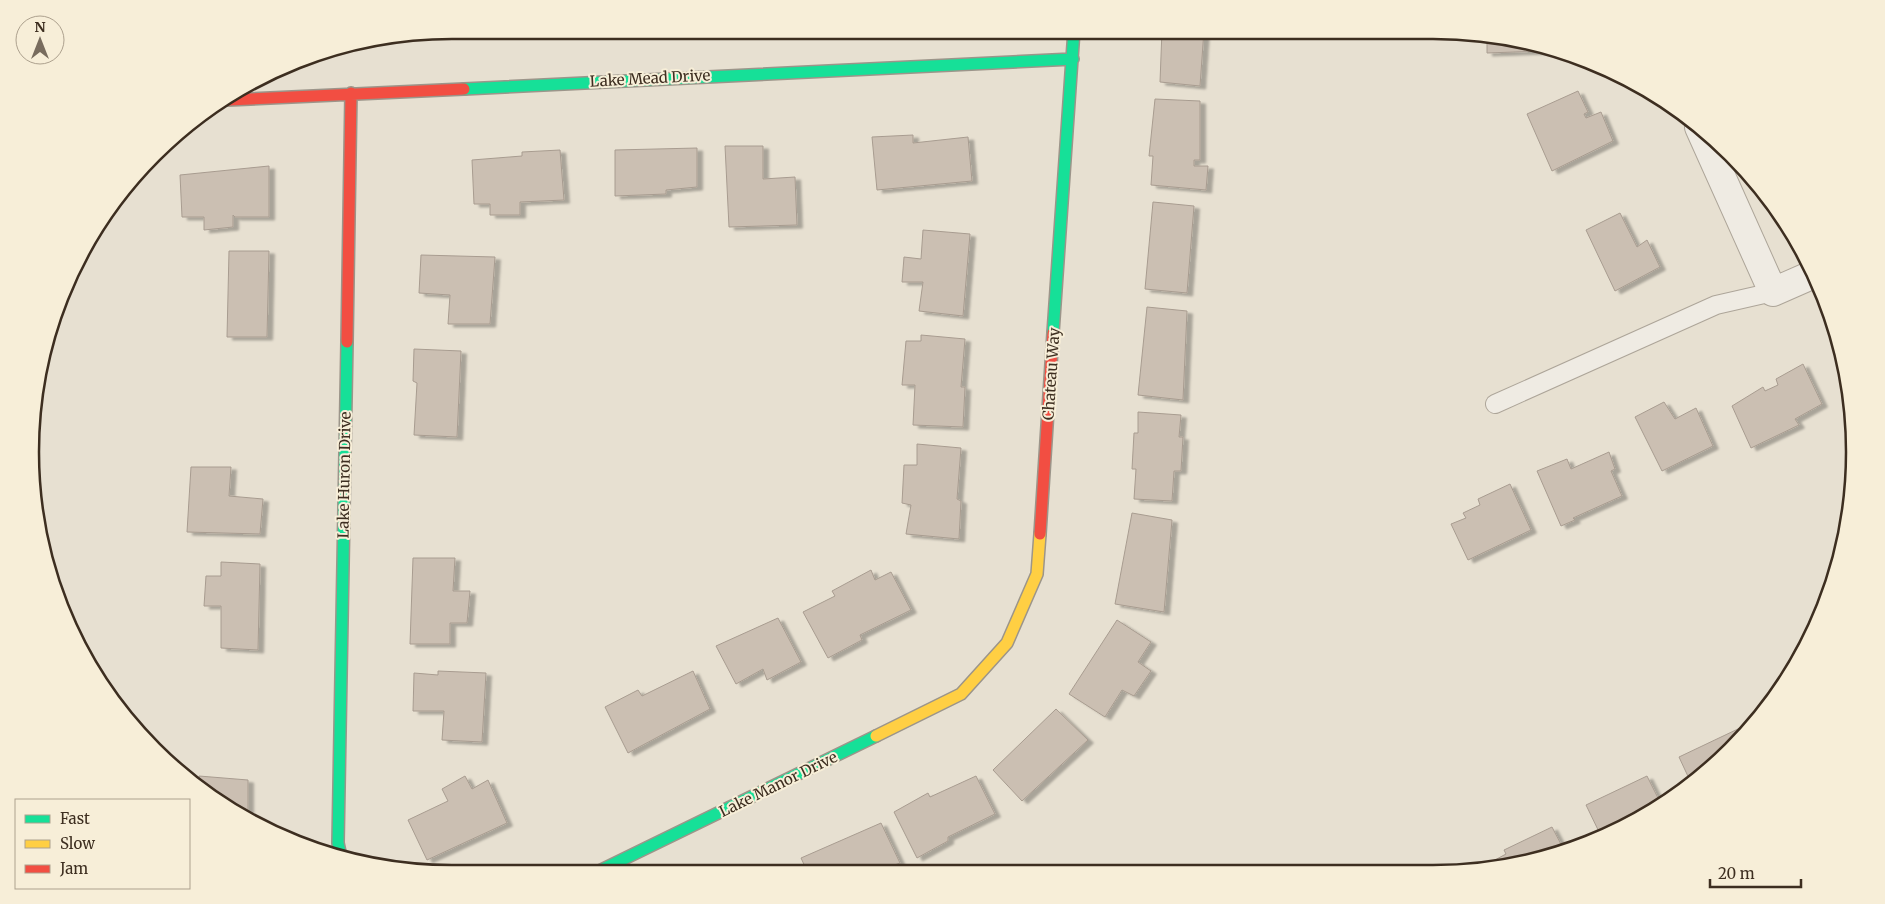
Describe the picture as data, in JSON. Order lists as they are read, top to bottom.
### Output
{
  "streets": {
    "street": [
      "Lake Mead Drive",
      "Chateau Way",
      "Lake Huron Drive",
      "Lake Manor Drive"
    ]
  },
  "crossings": [
    ["Lake Mead Drive", "Chateau Way"],
    ["Lake Mead Drive", "Lake Huron Drive"],
    ["Chateau Way", "Lake Manor Drive"]
  ],
  "legend": ["Fast", "Slow", "Jam"],
  "scale_bar": "20 m",
  "north": "top"
}
